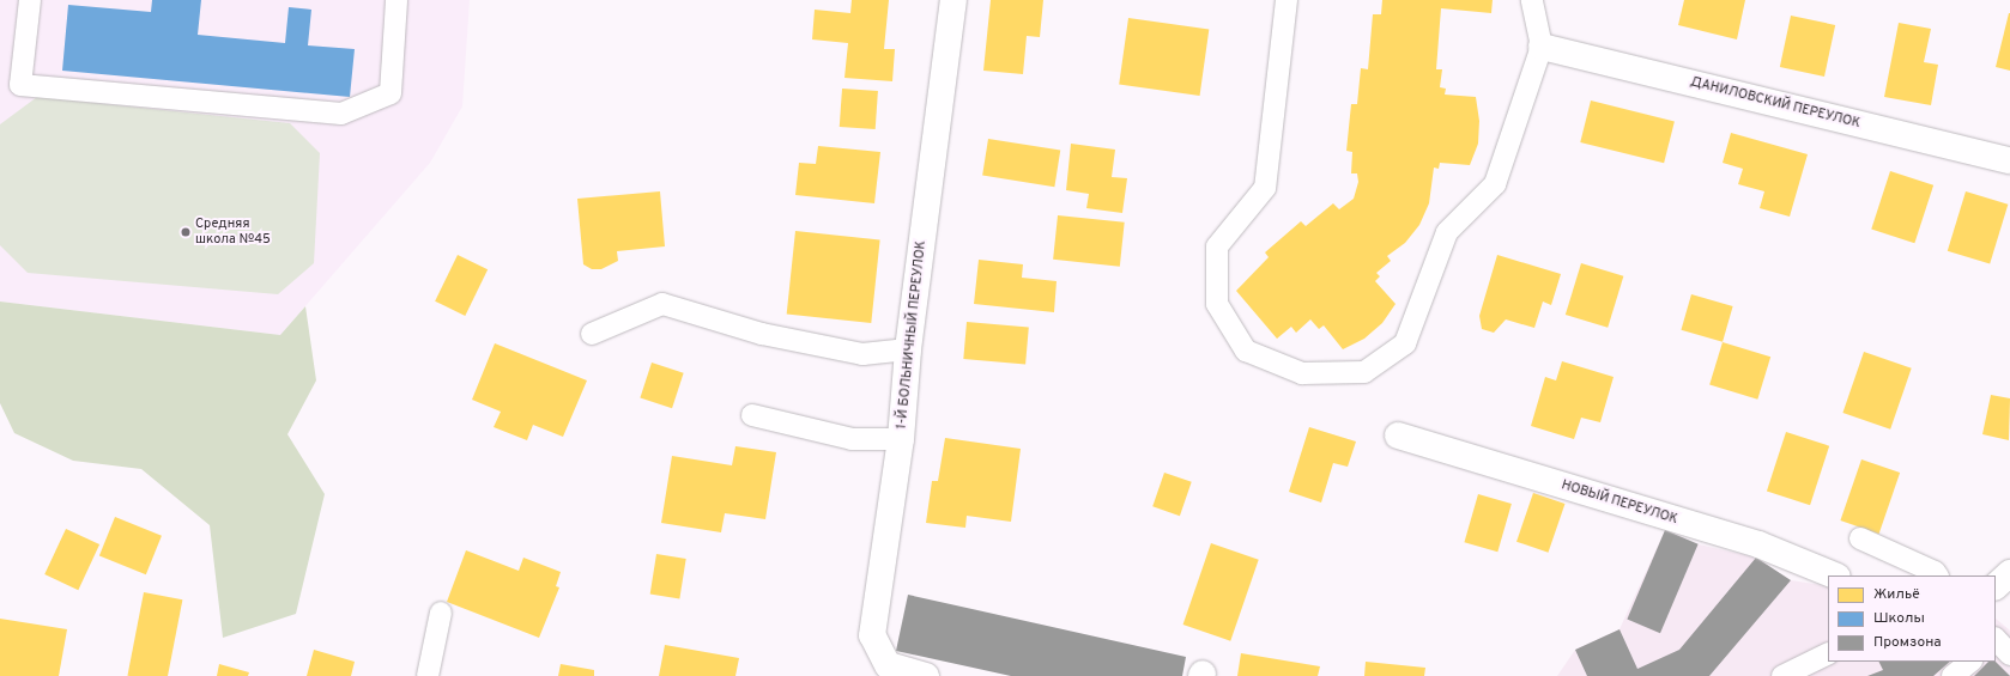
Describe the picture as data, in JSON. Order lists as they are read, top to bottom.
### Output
{
  "streets": {
    "street": ["ДАНИЛОВСКИЙ ПЕРЕУЛОК", "1-Й БОЛЬНИЧНЫЙ ПЕРЕУЛОК", "НОВЫЙ ПЕРЕУЛОК"]
  },
  "places": ["Средняя школа №45"],
  "legend": ["Жильё", "Школы", "Промзона"]
}
